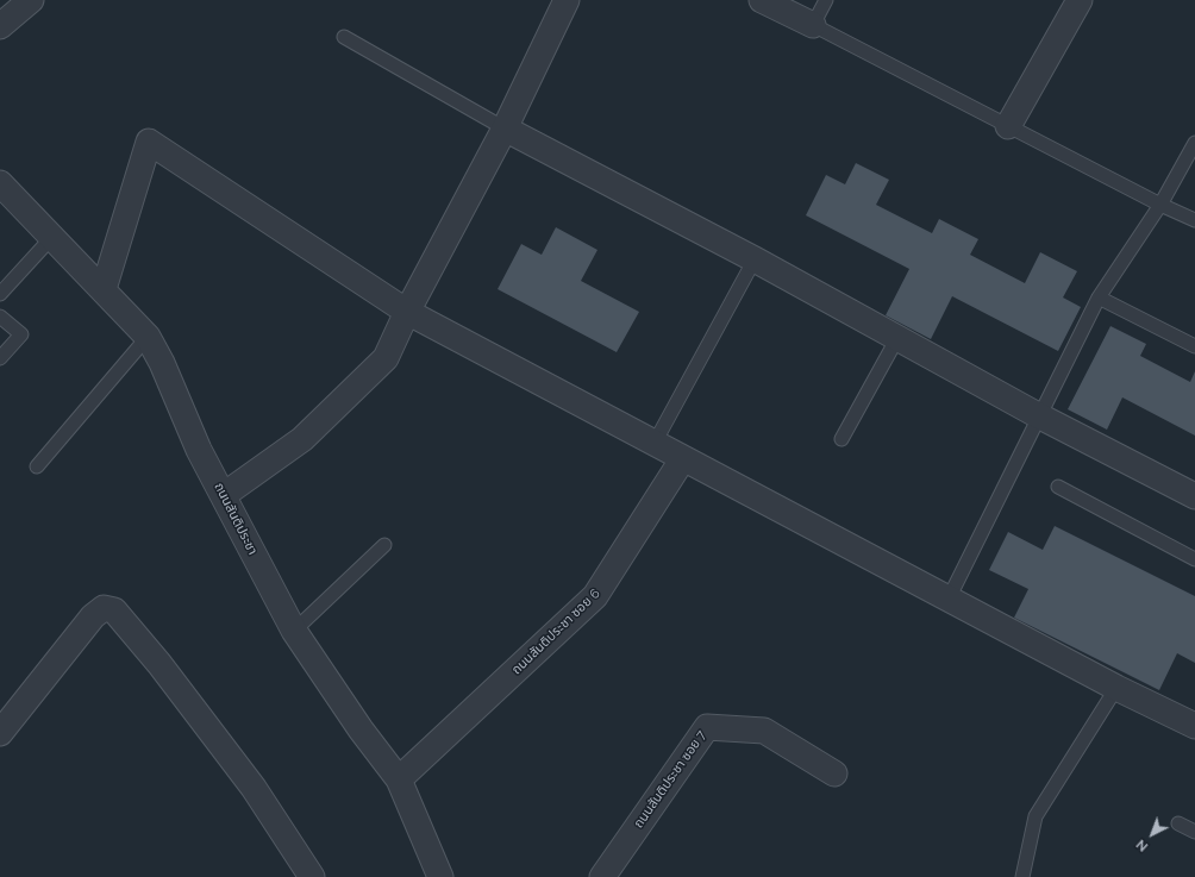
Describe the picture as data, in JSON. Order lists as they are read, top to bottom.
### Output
{
  "streets": {
    "street": ["ถนนสันติประชา", "ถนนสันติประชา ซอย 6", "ถนนสันติประชา ซอย 7"]
  },
  "crossings": [
    ["ถนนสันติประชา", "ถนนสันติประชา ซอย 6"]
  ],
  "north": "bottom left"
}
